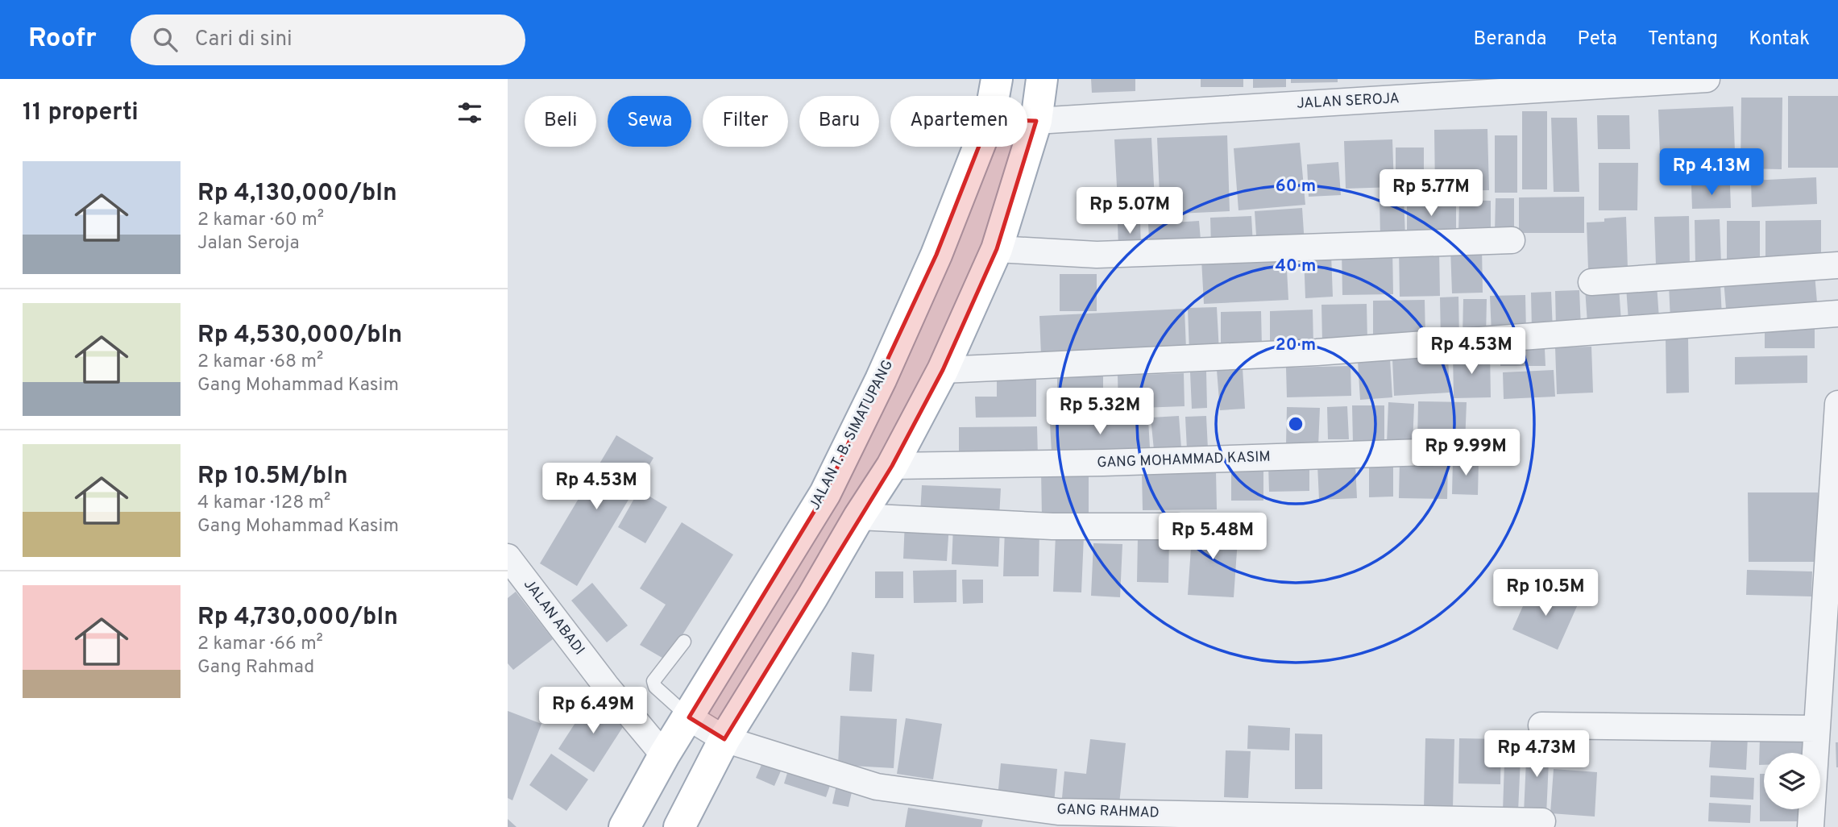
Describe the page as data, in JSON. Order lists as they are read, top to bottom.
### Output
{
  "streets": {
    "main road": ["JALAN T. B. SIMATUPANG"],
    "street": [
      "JALAN SEROJA",
      "GANG MOHAMMAD KASIM",
      "JALAN ABADI",
      "GANG RAHMAD"
    ]
  },
  "crossings": [
    ["JALAN T. B. SIMATUPANG", "JALAN ABADI"],
    ["JALAN T. B. SIMATUPANG", "GANG RAHMAD"]
  ],
  "page": {
    "header": "Roofr",
    "search": "Cari di sini",
    "nav": [
      "Beranda",
      "Peta",
      "Tentang",
      "Kontak"
    ],
    "heading": "11 properti",
    "chip": [
      "Beli",
      "Sewa",
      "Filter",
      "Baru",
      "Apartemen"
    ],
    "list": [
      {
        "name": "Rp 4,130,000/bln",
        "note": "2 kamar · 60 m² · Jalan Seroja"
      },
      {
        "name": "Rp 4,530,000/bln",
        "note": "2 kamar · 68 m² · Gang Mohammad Kasim"
      },
      {
        "name": "Rp 10.5M/bln",
        "note": "4 kamar · 128 m² · Gang Mohammad Kasim"
      },
      {
        "name": "Rp 4,730,000/bln",
        "note": "2 kamar · 66 m² · Gang Rahmad"
      }
    ],
    "price": [
      "Rp 4.13M",
      "Rp 5.77M",
      "Rp 5.07M",
      "Rp 4.53M",
      "Rp 5.32M",
      "Rp 9.99M",
      "Rp 4.53M",
      "Rp 5.48M",
      "Rp 10.5M",
      "Rp 6.49M",
      "Rp 4.73M"
    ]
  },
  "rings": ["60 m", "40 m", "20 m"]
}
